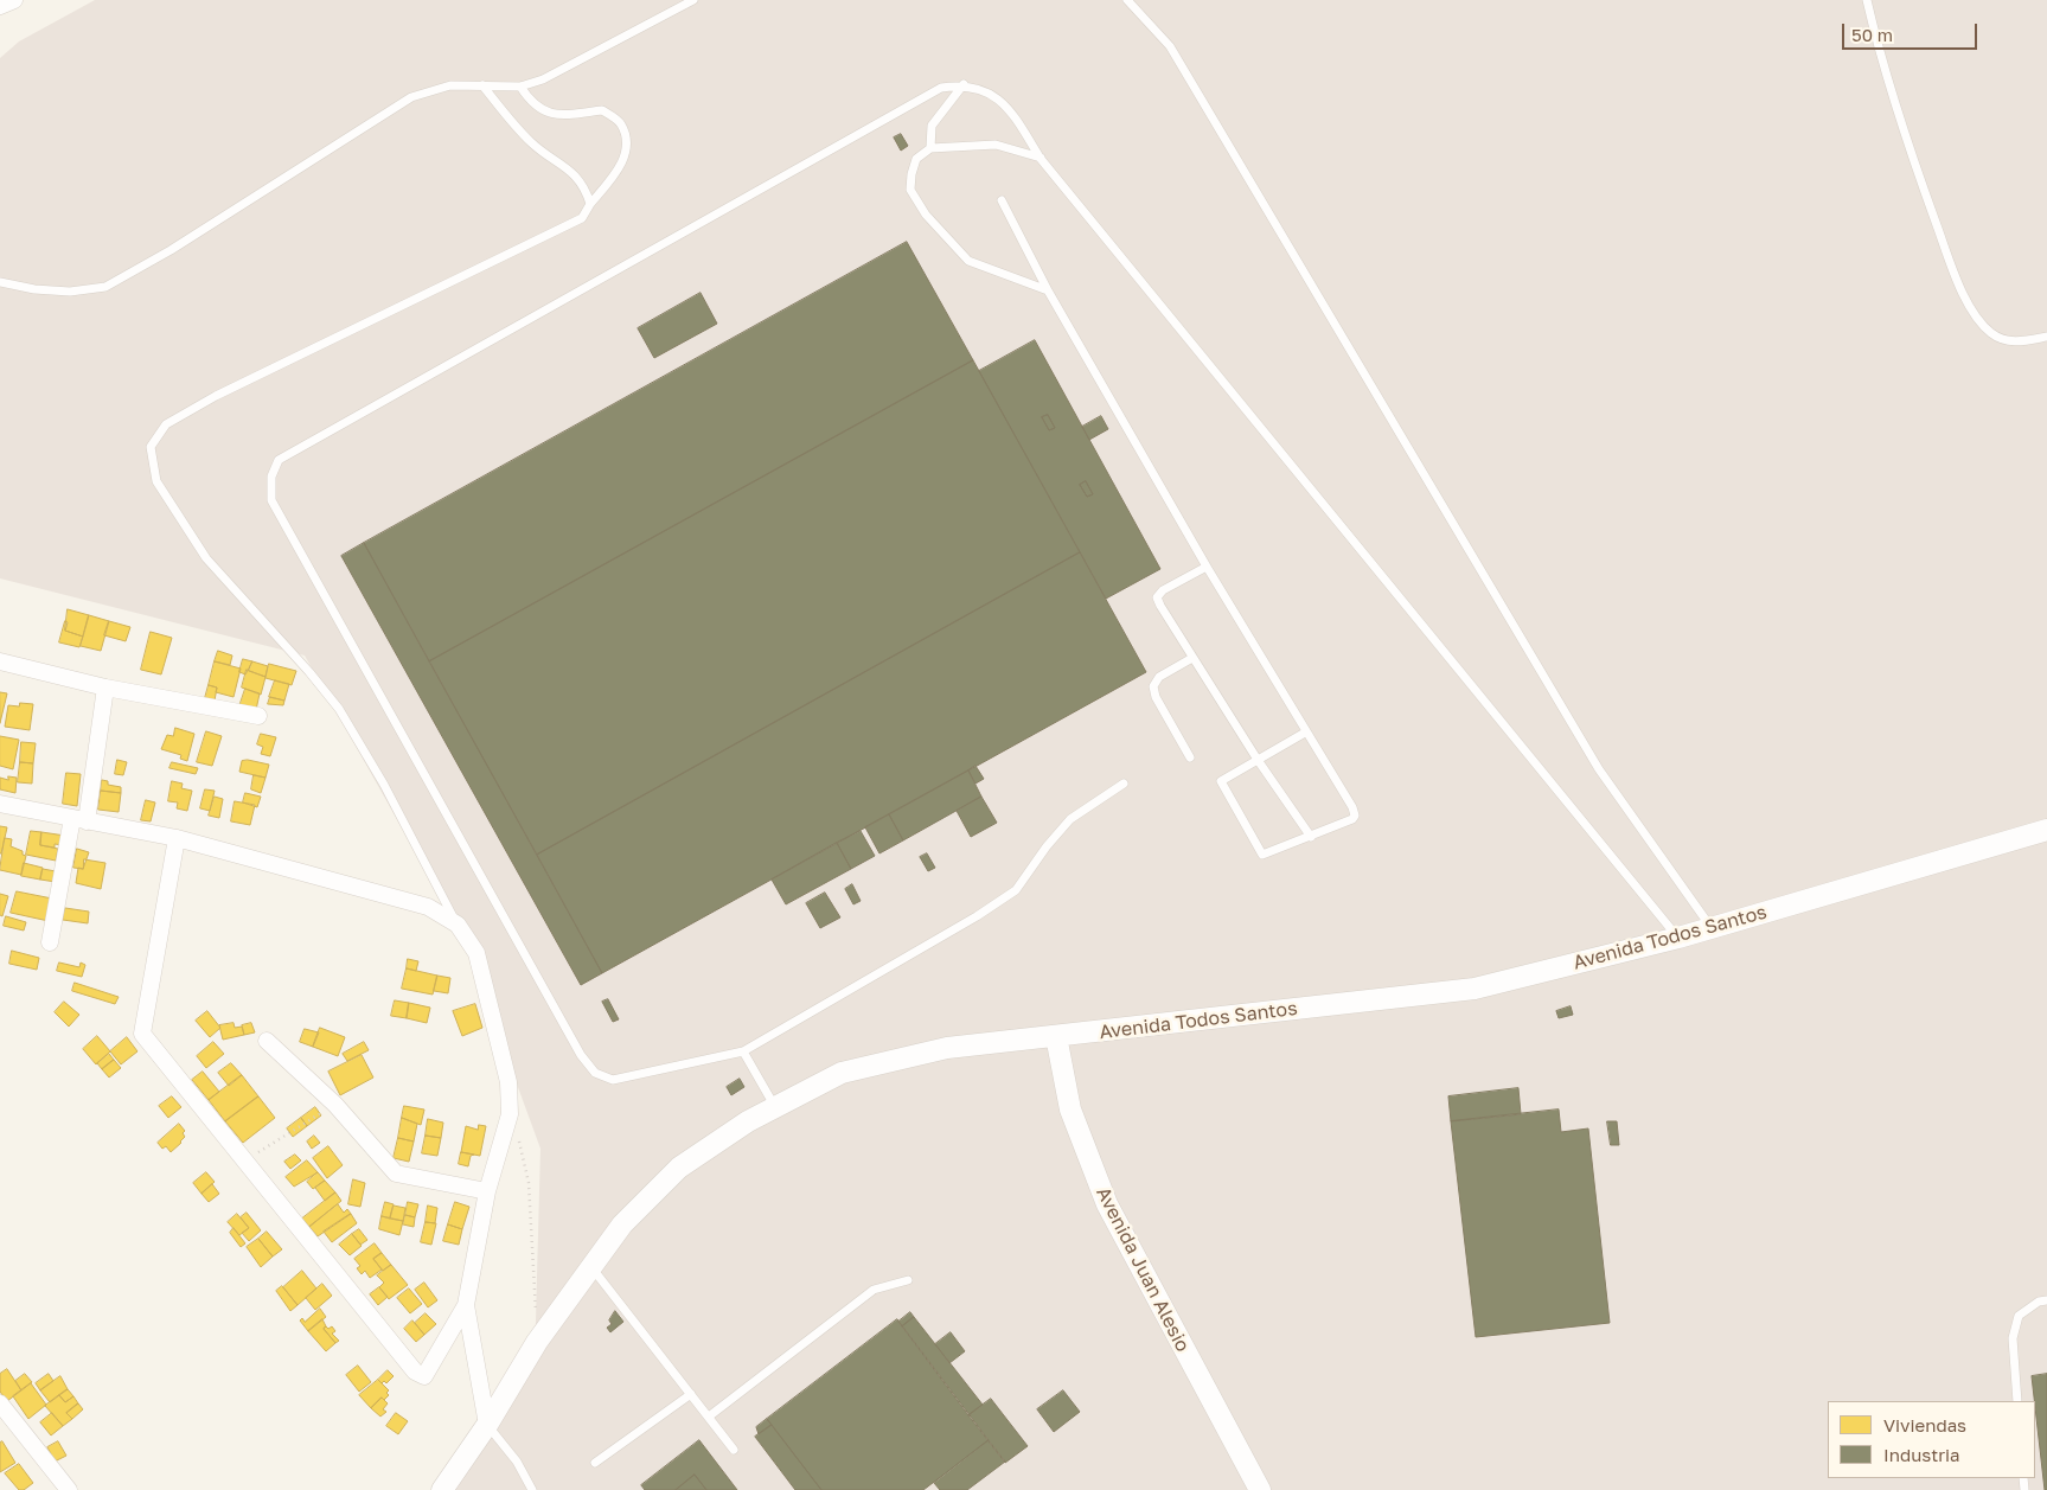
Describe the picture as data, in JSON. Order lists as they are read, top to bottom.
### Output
{
  "streets": {
    "street": ["Avenida Todos Santos", "Avenida Juan Alesio"]
  },
  "crossings": [
    ["Avenida Todos Santos", "Avenida Juan Alesio"]
  ],
  "legend": ["Viviendas", "Industria"],
  "scale_bar": "50 m"
}
